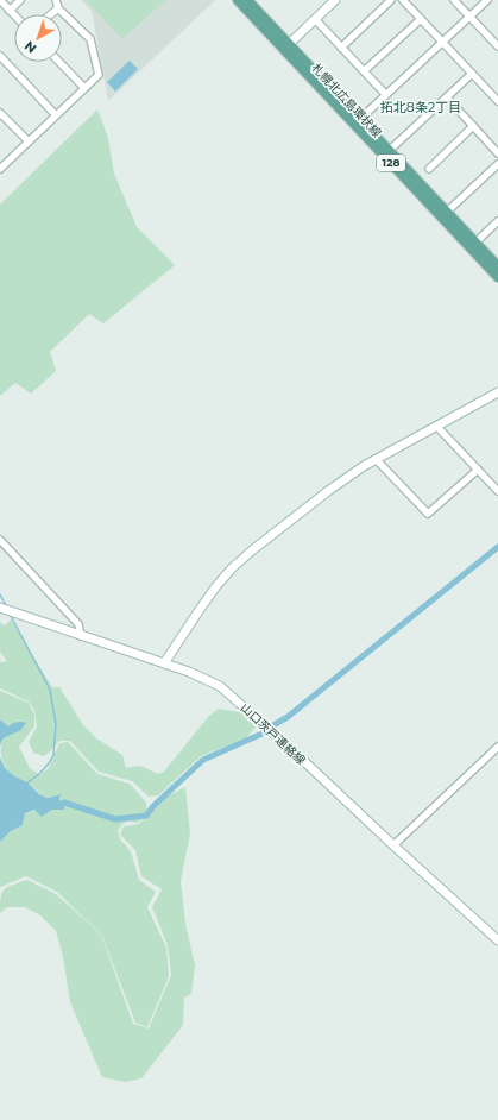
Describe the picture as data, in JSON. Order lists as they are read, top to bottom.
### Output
{
  "streets": {
    "main road": ["札幌北広島環状線", "128"],
    "street": ["山口茨戸連絡線"]
  },
  "districts": ["拓北8条2丁目"],
  "north": "bottom left"
}
